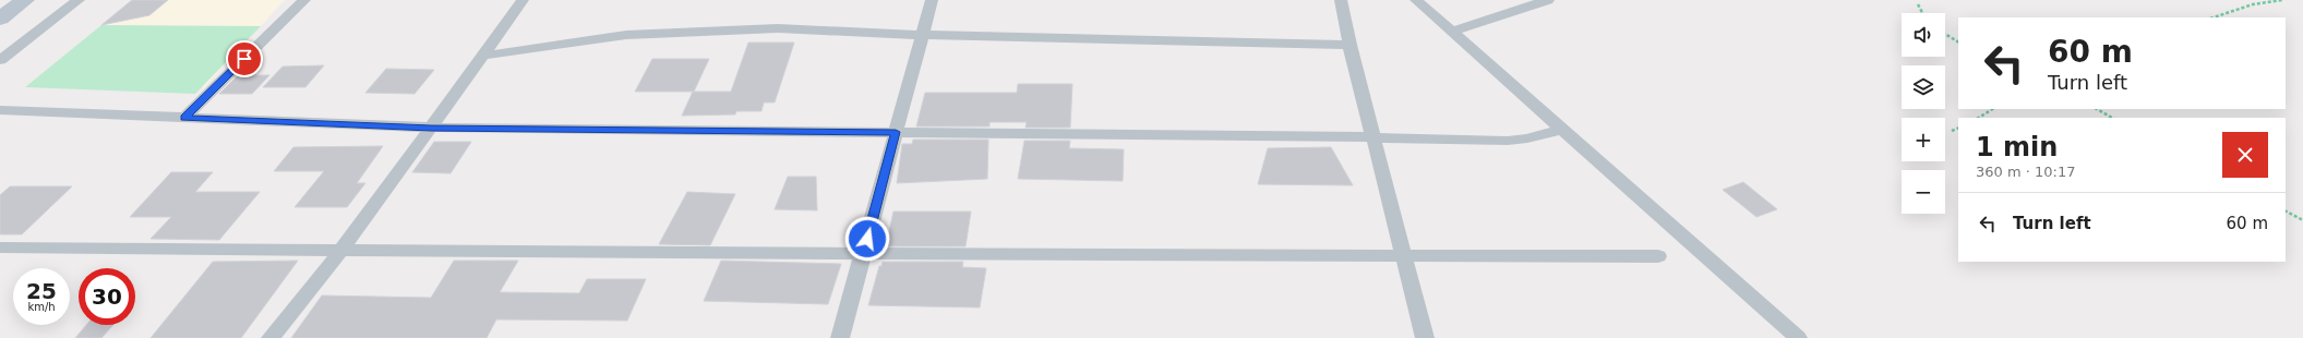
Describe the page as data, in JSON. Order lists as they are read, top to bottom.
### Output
{
  "page": {
    "map_buttons": ["+", "−"],
    "turn": ["60 m", "Turn left"],
    "heading": ["1 min", "360 m · 10:17"],
    "list": [
      {
        "name": "Turn left",
        "value": "60 m"
      }
    ],
    "speed": "25 km/h",
    "limit": "30"
  }
}
